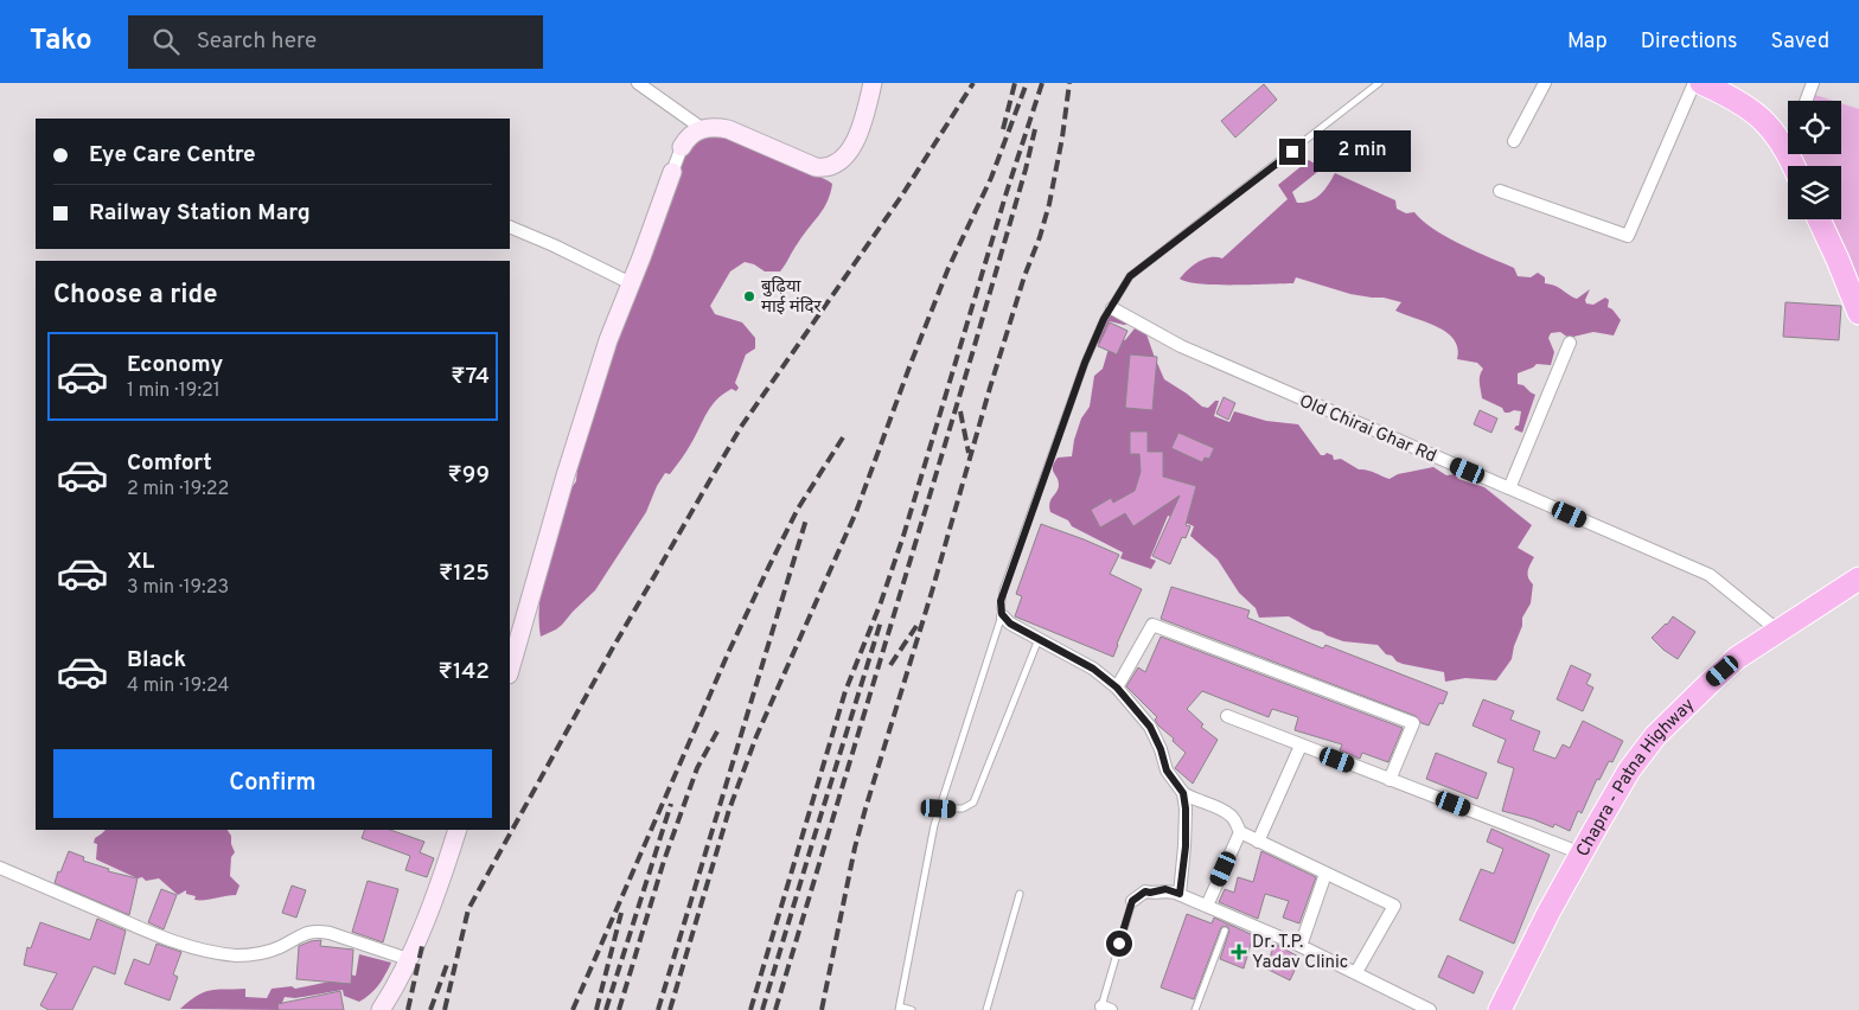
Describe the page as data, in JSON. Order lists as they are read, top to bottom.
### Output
{
  "streets": {
    "highway": ["Chapra - Patna Highway"],
    "street": ["Old Chirai Ghar Rd"]
  },
  "crossings": [
    ["Old Chirai Ghar Rd", "Chapra - Patna Highway"]
  ],
  "places": {
    "other": ["बुढ़िया माई मंदिर"],
    "health": ["Dr. T.P. Yadav Clinic"]
  },
  "page": {
    "header": "Tako",
    "search": "Search here",
    "nav": ["Map", "Directions", "Saved"],
    "banner": ["Eye Care Centre", "Railway Station Marg"],
    "bubble": "2 min",
    "heading": "Choose a ride",
    "list": [
      {
        "name": "Economy",
        "note": "1 min · 19:21",
        "value": "₹74"
      },
      {
        "name": "Comfort",
        "note": "2 min · 19:22",
        "value": "₹99"
      },
      {
        "name": "XL",
        "note": "3 min · 19:23",
        "value": "₹125"
      },
      {
        "name": "Black",
        "note": "4 min · 19:24",
        "value": "₹142"
      }
    ],
    "buttons": "Confirm"
  }
}
